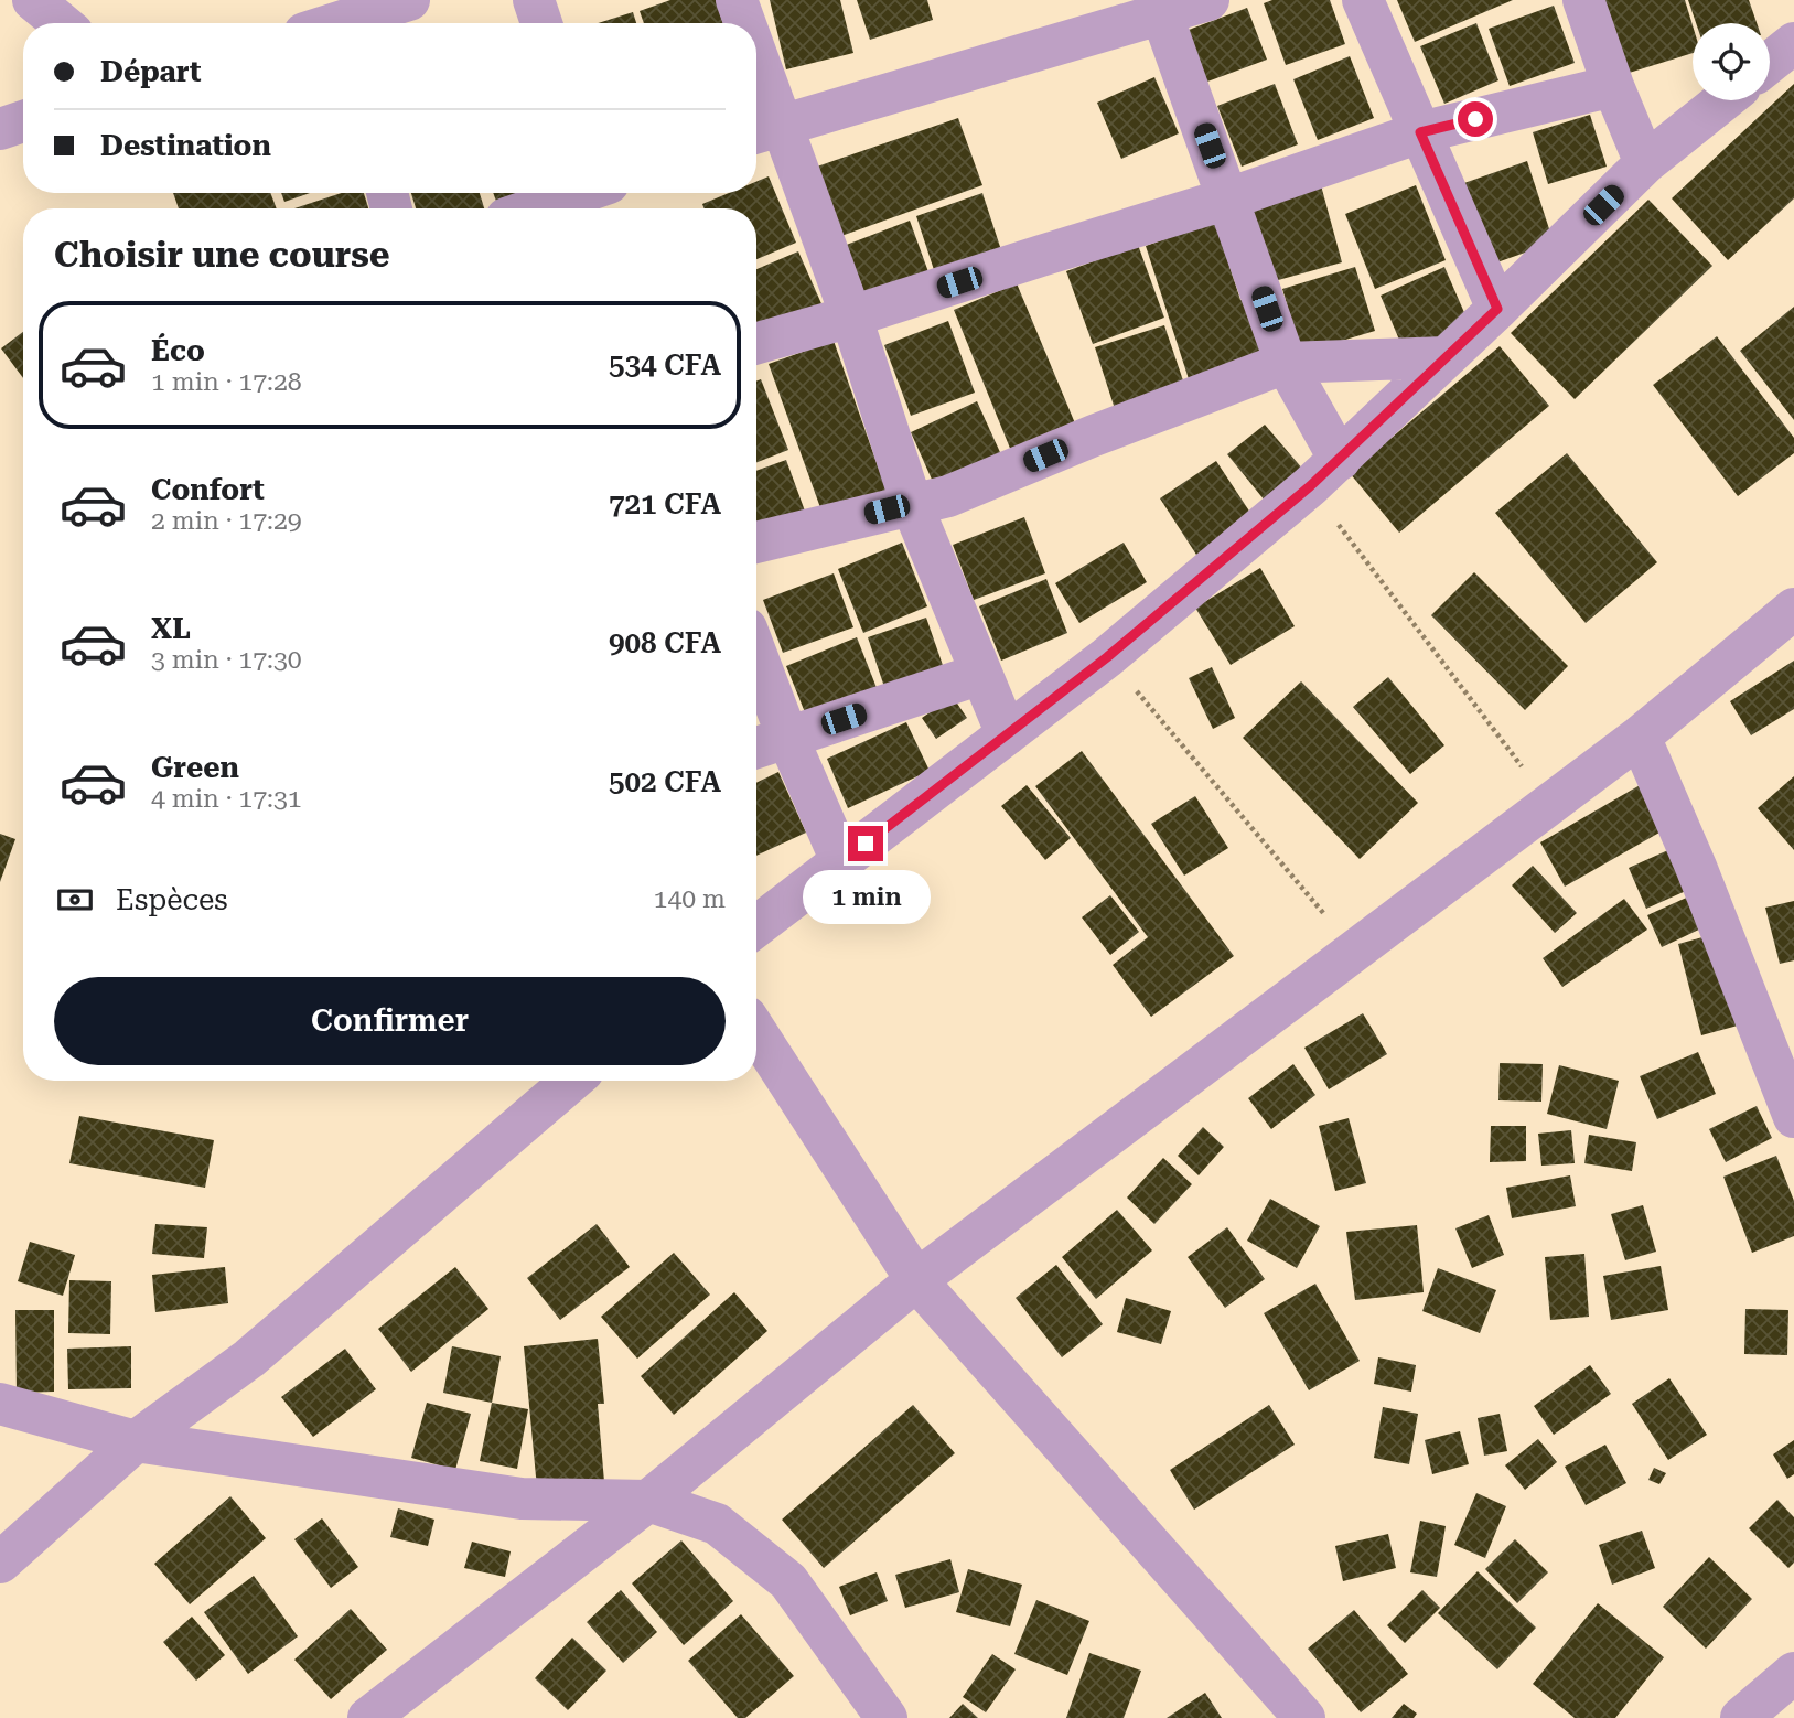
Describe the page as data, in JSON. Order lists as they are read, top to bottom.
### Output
{
  "page": {
    "banner": ["Départ", "Destination"],
    "heading": "Choisir une course",
    "list": [
      {
        "name": "Éco",
        "note": "1 min · 17:28",
        "value": "534 CFA"
      },
      {
        "name": "Confort",
        "note": "2 min · 17:29",
        "value": "721 CFA"
      },
      {
        "name": "XL",
        "note": "3 min · 17:30",
        "value": "908 CFA"
      },
      {
        "name": "Green",
        "note": "4 min · 17:31",
        "value": "502 CFA"
      }
    ],
    "pay": ["Espèces", "140 m"],
    "bubble": "1 min",
    "buttons": "Confirmer"
  }
}
